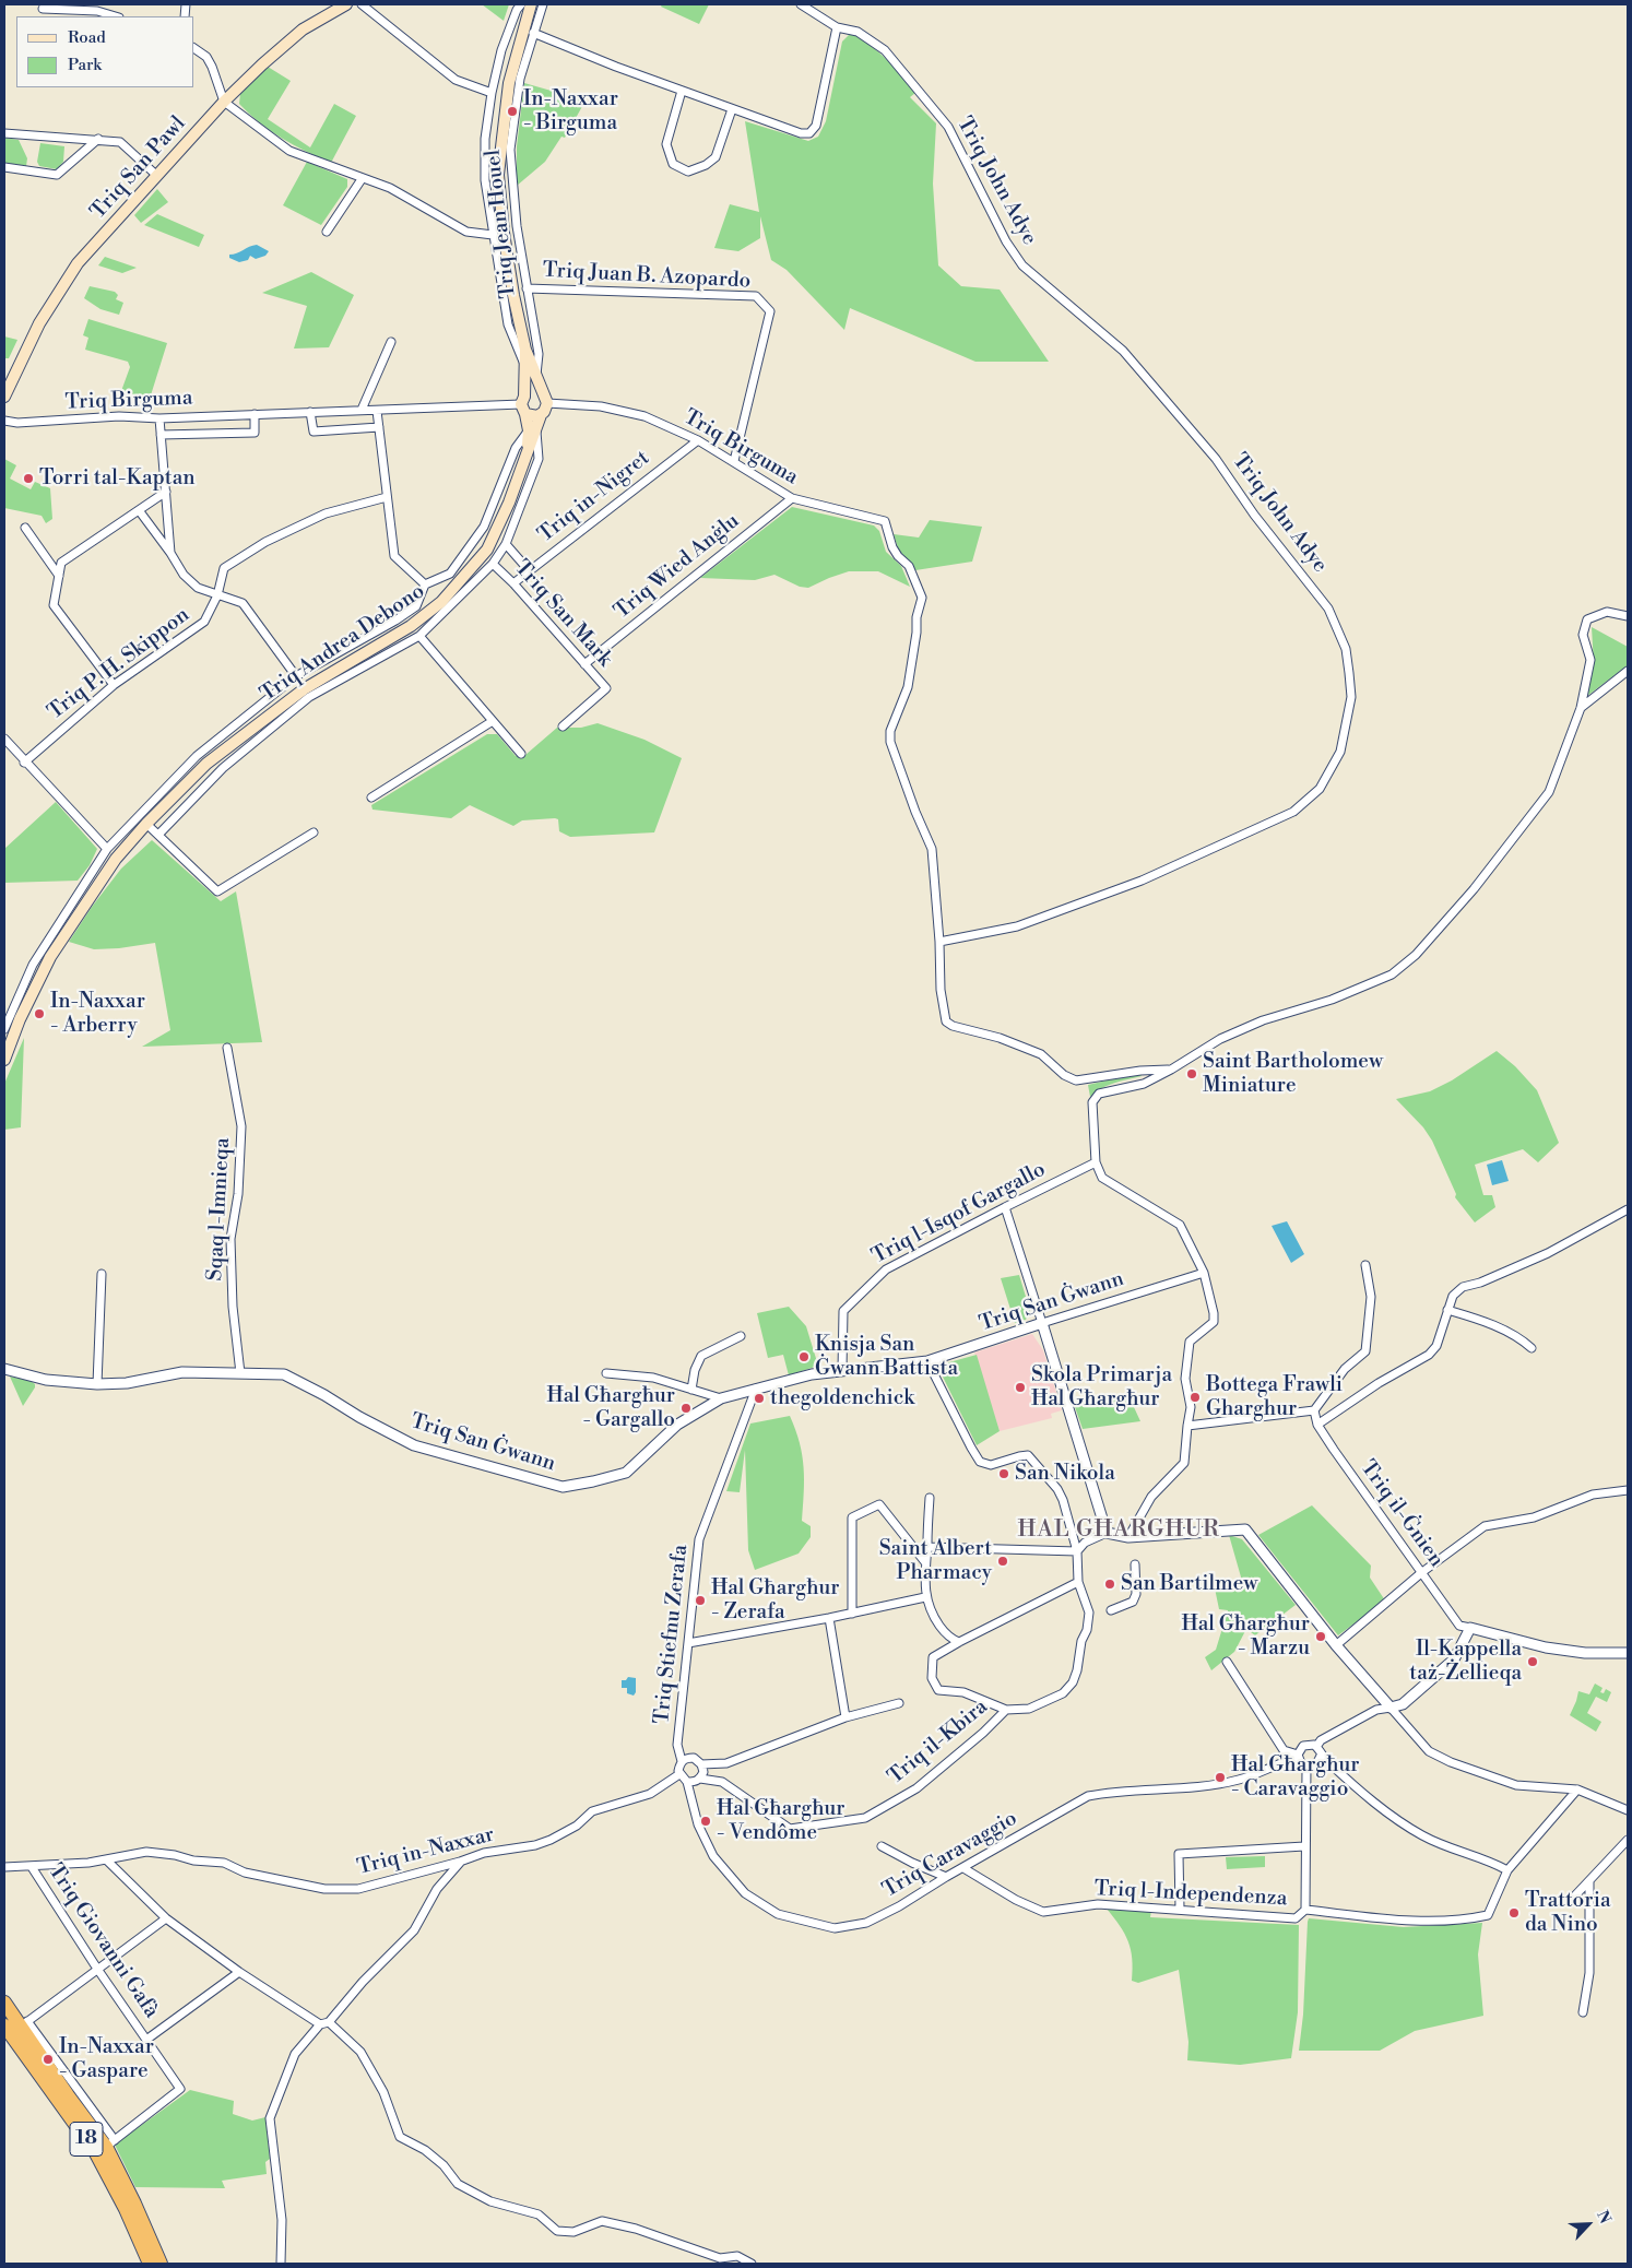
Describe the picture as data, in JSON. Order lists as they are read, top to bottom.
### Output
{
  "streets": {
    "highway": ["18"],
    "main road": ["Triq San Pawl", "Triq Jean Houel", "Triq Andrea Debono"],
    "street": [
      "Triq John Adye",
      "Triq Juan B. Azopardo",
      "Triq Birguma",
      "Triq in-Nigret",
      "Triq Wied Anġlu",
      "Triq San Mark",
      "Triq P. H. Skippon",
      "Sqaq l-Imnieqa",
      "Triq l-Isqof Gargallo",
      "Triq San Ġwann",
      "Triq il-Ġnien",
      "Triq Stiefnu Zerafa",
      "Triq il-Kbira",
      "Triq in-Naxxar",
      "Triq Caravaggio",
      "Triq l-Independenza",
      "Triq Giovanni Gafà"
    ]
  },
  "crossings": [
    ["Triq John Adye", "Triq Birguma"],
    ["Triq Jean Houel", "Triq Juan B. Azopardo"],
    ["Triq Jean Houel", "Triq Birguma"],
    ["Triq Jean Houel", "Triq Andrea Debono"],
    ["Triq Juan B. Azopardo", "Triq Birguma"],
    ["Triq Birguma", "Triq in-Nigret"],
    ["Triq Birguma", "Triq Wied Anġlu"],
    ["Triq Birguma", "Triq Andrea Debono"],
    ["Triq in-Nigret", "Triq San Mark"],
    ["Triq Wied Anġlu", "Triq San Mark"],
    ["Triq San Mark", "Triq Andrea Debono"],
    ["Sqaq l-Imnieqa", "Triq San Ġwann"],
    ["Triq l-Isqof Gargallo", "Triq San Ġwann"],
    ["Triq San Ġwann", "Triq Stiefnu Zerafa"],
    ["Triq Stiefnu Zerafa", "Triq il-Kbira"],
    ["Triq Stiefnu Zerafa", "Triq in-Naxxar"],
    ["Triq Stiefnu Zerafa", "Triq Caravaggio"],
    ["Triq il-Kbira", "Triq in-Naxxar"],
    ["Triq il-Kbira", "Triq Caravaggio"],
    ["Triq in-Naxxar", "Triq Caravaggio"],
    ["Triq in-Naxxar", "Triq Giovanni Gafà"],
    ["Triq Caravaggio", "Triq l-Independenza"],
    ["Triq Giovanni Gafà", "18"]
  ],
  "districts": ["ĦAL GĦARGĦUR"],
  "places": [
    "In-Naxxar - Birguma",
    "Torri tal-Kaptan",
    "In-Naxxar - Arberry",
    "Saint Bartholomew Miniature",
    "Knisja San Ġwann Battista",
    "Skola Primarja Ħal Għargħur",
    "Bottega Frawli Gharghur",
    "thegoldenchick",
    "Ħal Għargħur - Gargallo",
    "San Nikola",
    "Saint Albert Pharmacy",
    "San Bartilmew",
    "Ħal Għargħur - Zerafa",
    "Ħal Għargħur - Marzu",
    "Il-Kappella taż-Żellieqa",
    "Ħal Għargħur - Caravaggio",
    "Ħal Għargħur - Vendôme",
    "Trattoria da Nino",
    "In-Naxxar - Gaspare"
  ],
  "legend": ["Road", "Park"],
  "north": "top right"
}
